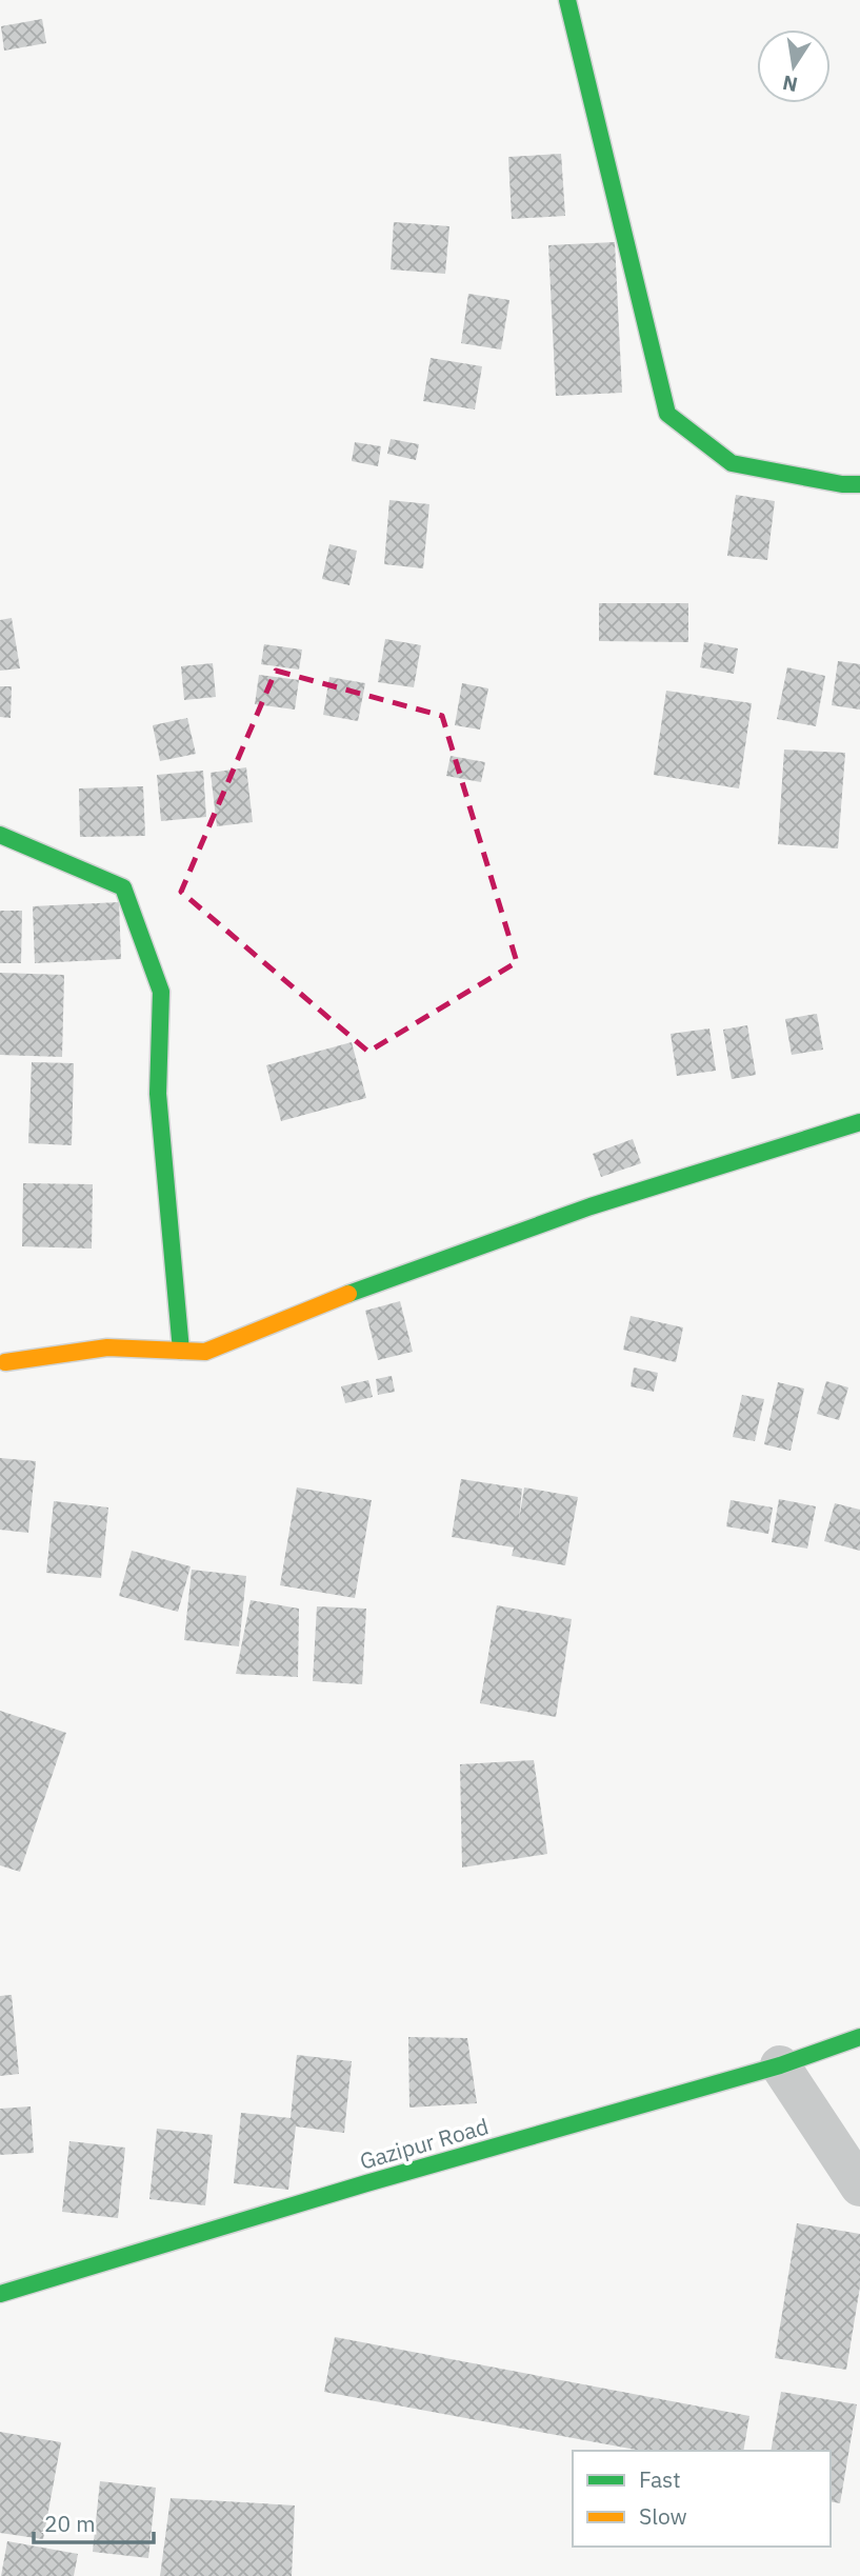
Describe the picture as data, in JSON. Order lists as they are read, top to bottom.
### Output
{
  "streets": {
    "street": ["Gazipur Road"]
  },
  "legend": ["Fast", "Slow"],
  "scale_bar": "20 m",
  "north": "bottom"
}
